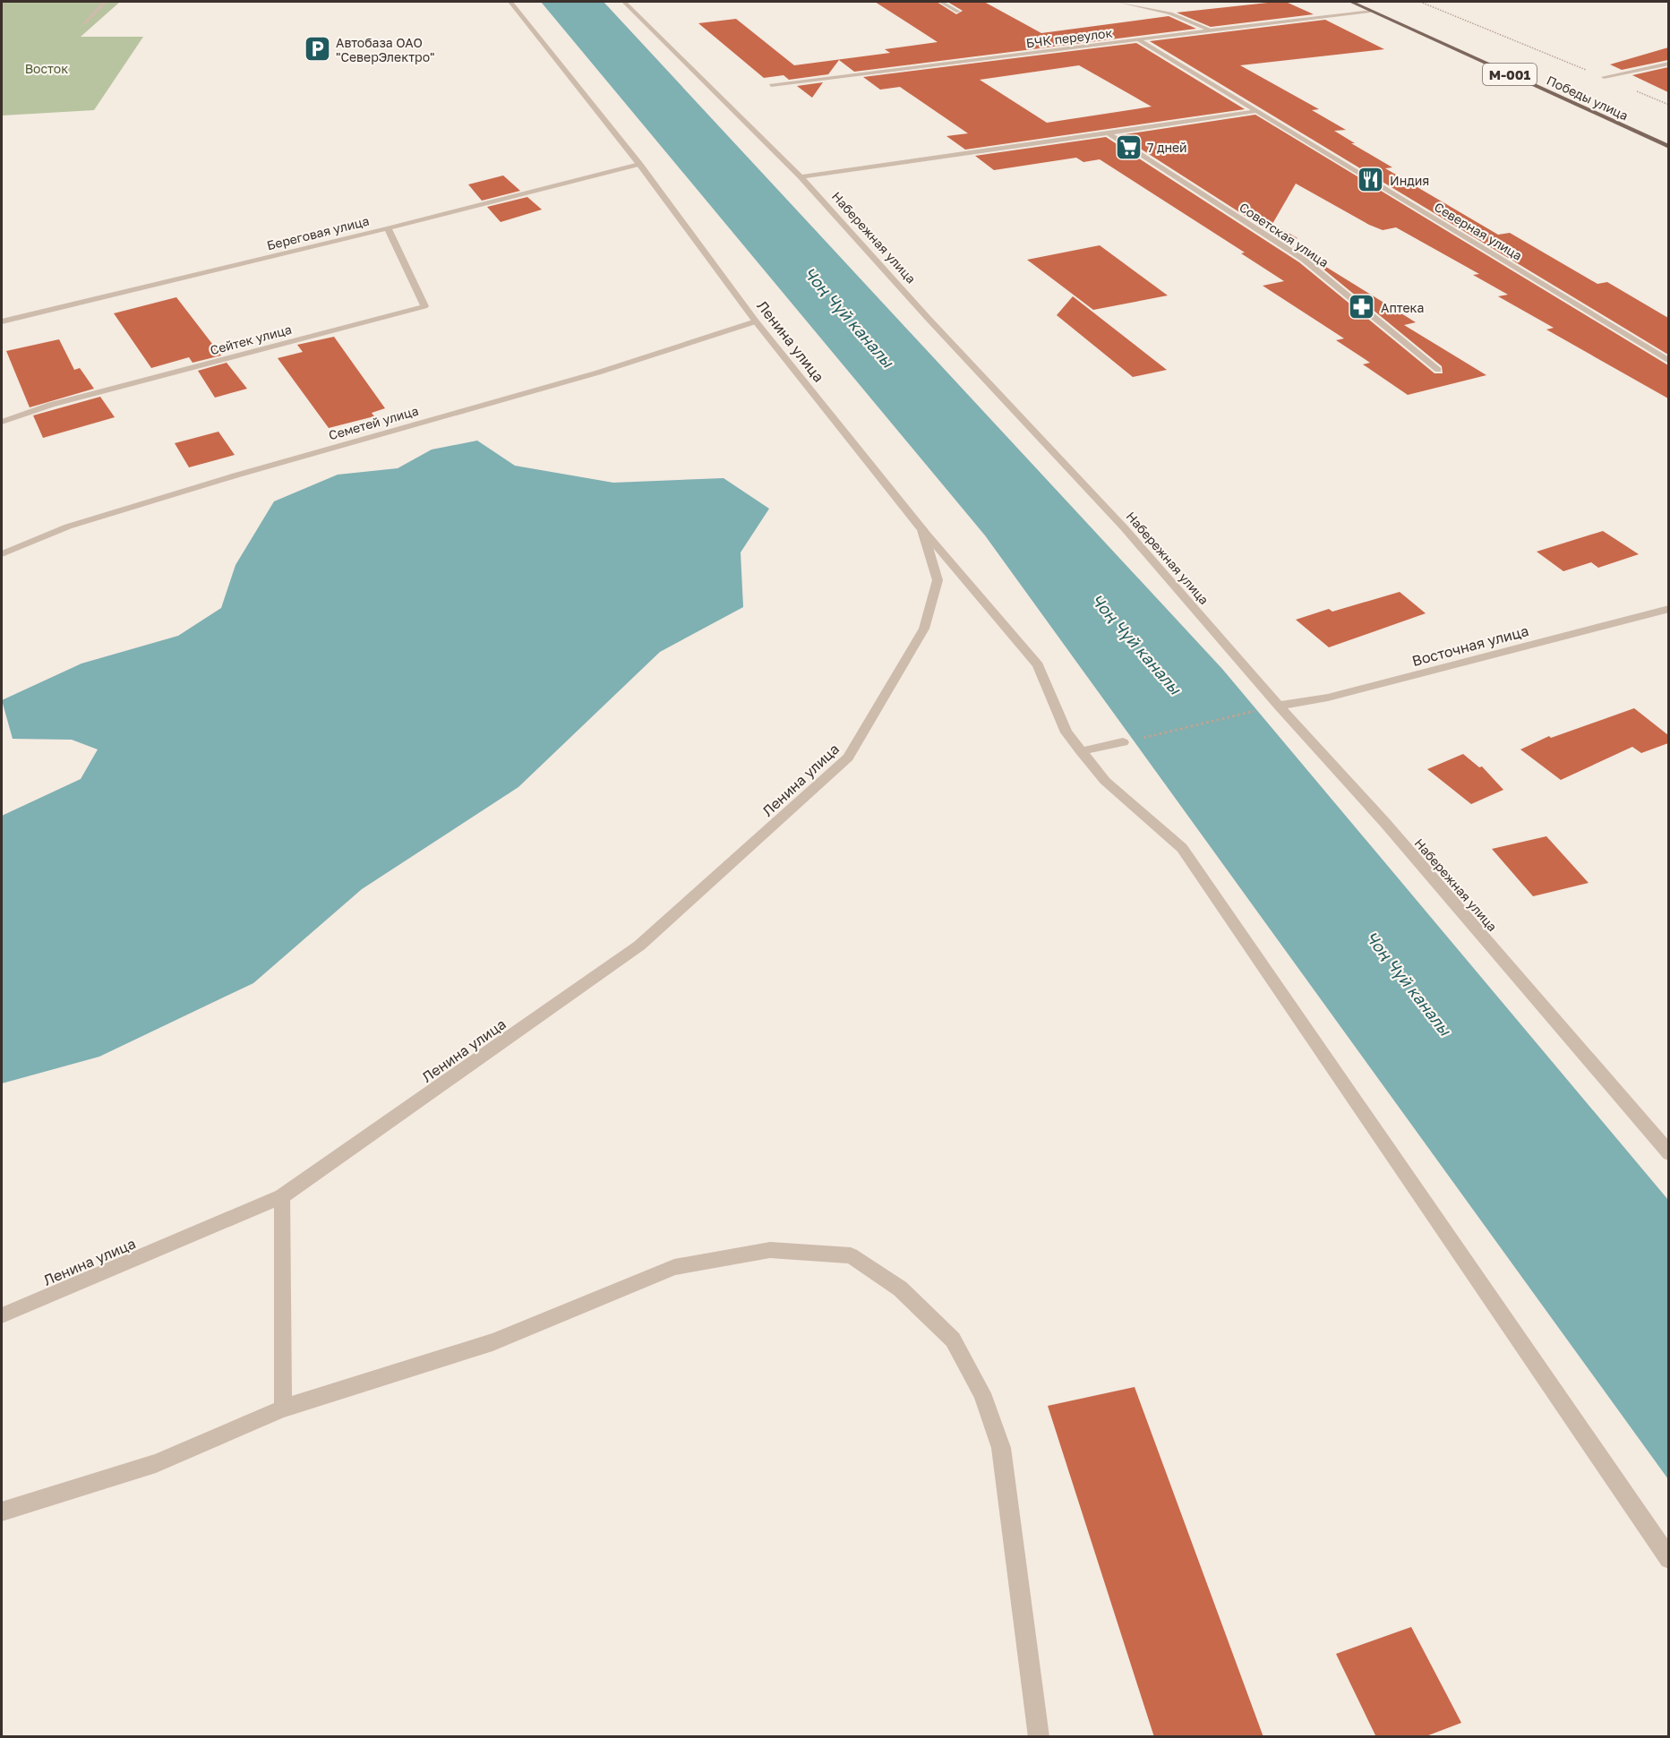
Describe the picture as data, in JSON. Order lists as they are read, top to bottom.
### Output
{
  "streets": {
    "main road": ["М-001", "Победы улица"],
    "street": [
      "БЧК переулок",
      "Северная улица",
      "Береговая улица",
      "Советская улица",
      "Набережная улица",
      "Сейтек улица",
      "Ленина улица",
      "Семетей улица",
      "Восточная улица"
    ]
  },
  "crossings": [
    ["БЧК переулок", "Победы улица"],
    ["БЧК переулок", "Северная улица"],
    ["Береговая улица", "Сейтек улица"],
    ["Береговая улица", "Ленина улица"],
    ["Набережная улица", "Восточная улица"],
    ["Ленина улица", "Семетей улица"]
  ],
  "water": ["Чоң Чүй каналы"],
  "parks": ["Восток"],
  "places": {
    "parking": ["Автобаза ОАО \"СеверЭлектро\""],
    "supermarket": ["7 дней"],
    "restaurant": ["Индия"],
    "pharmacy": ["Аптека"]
  }
}
